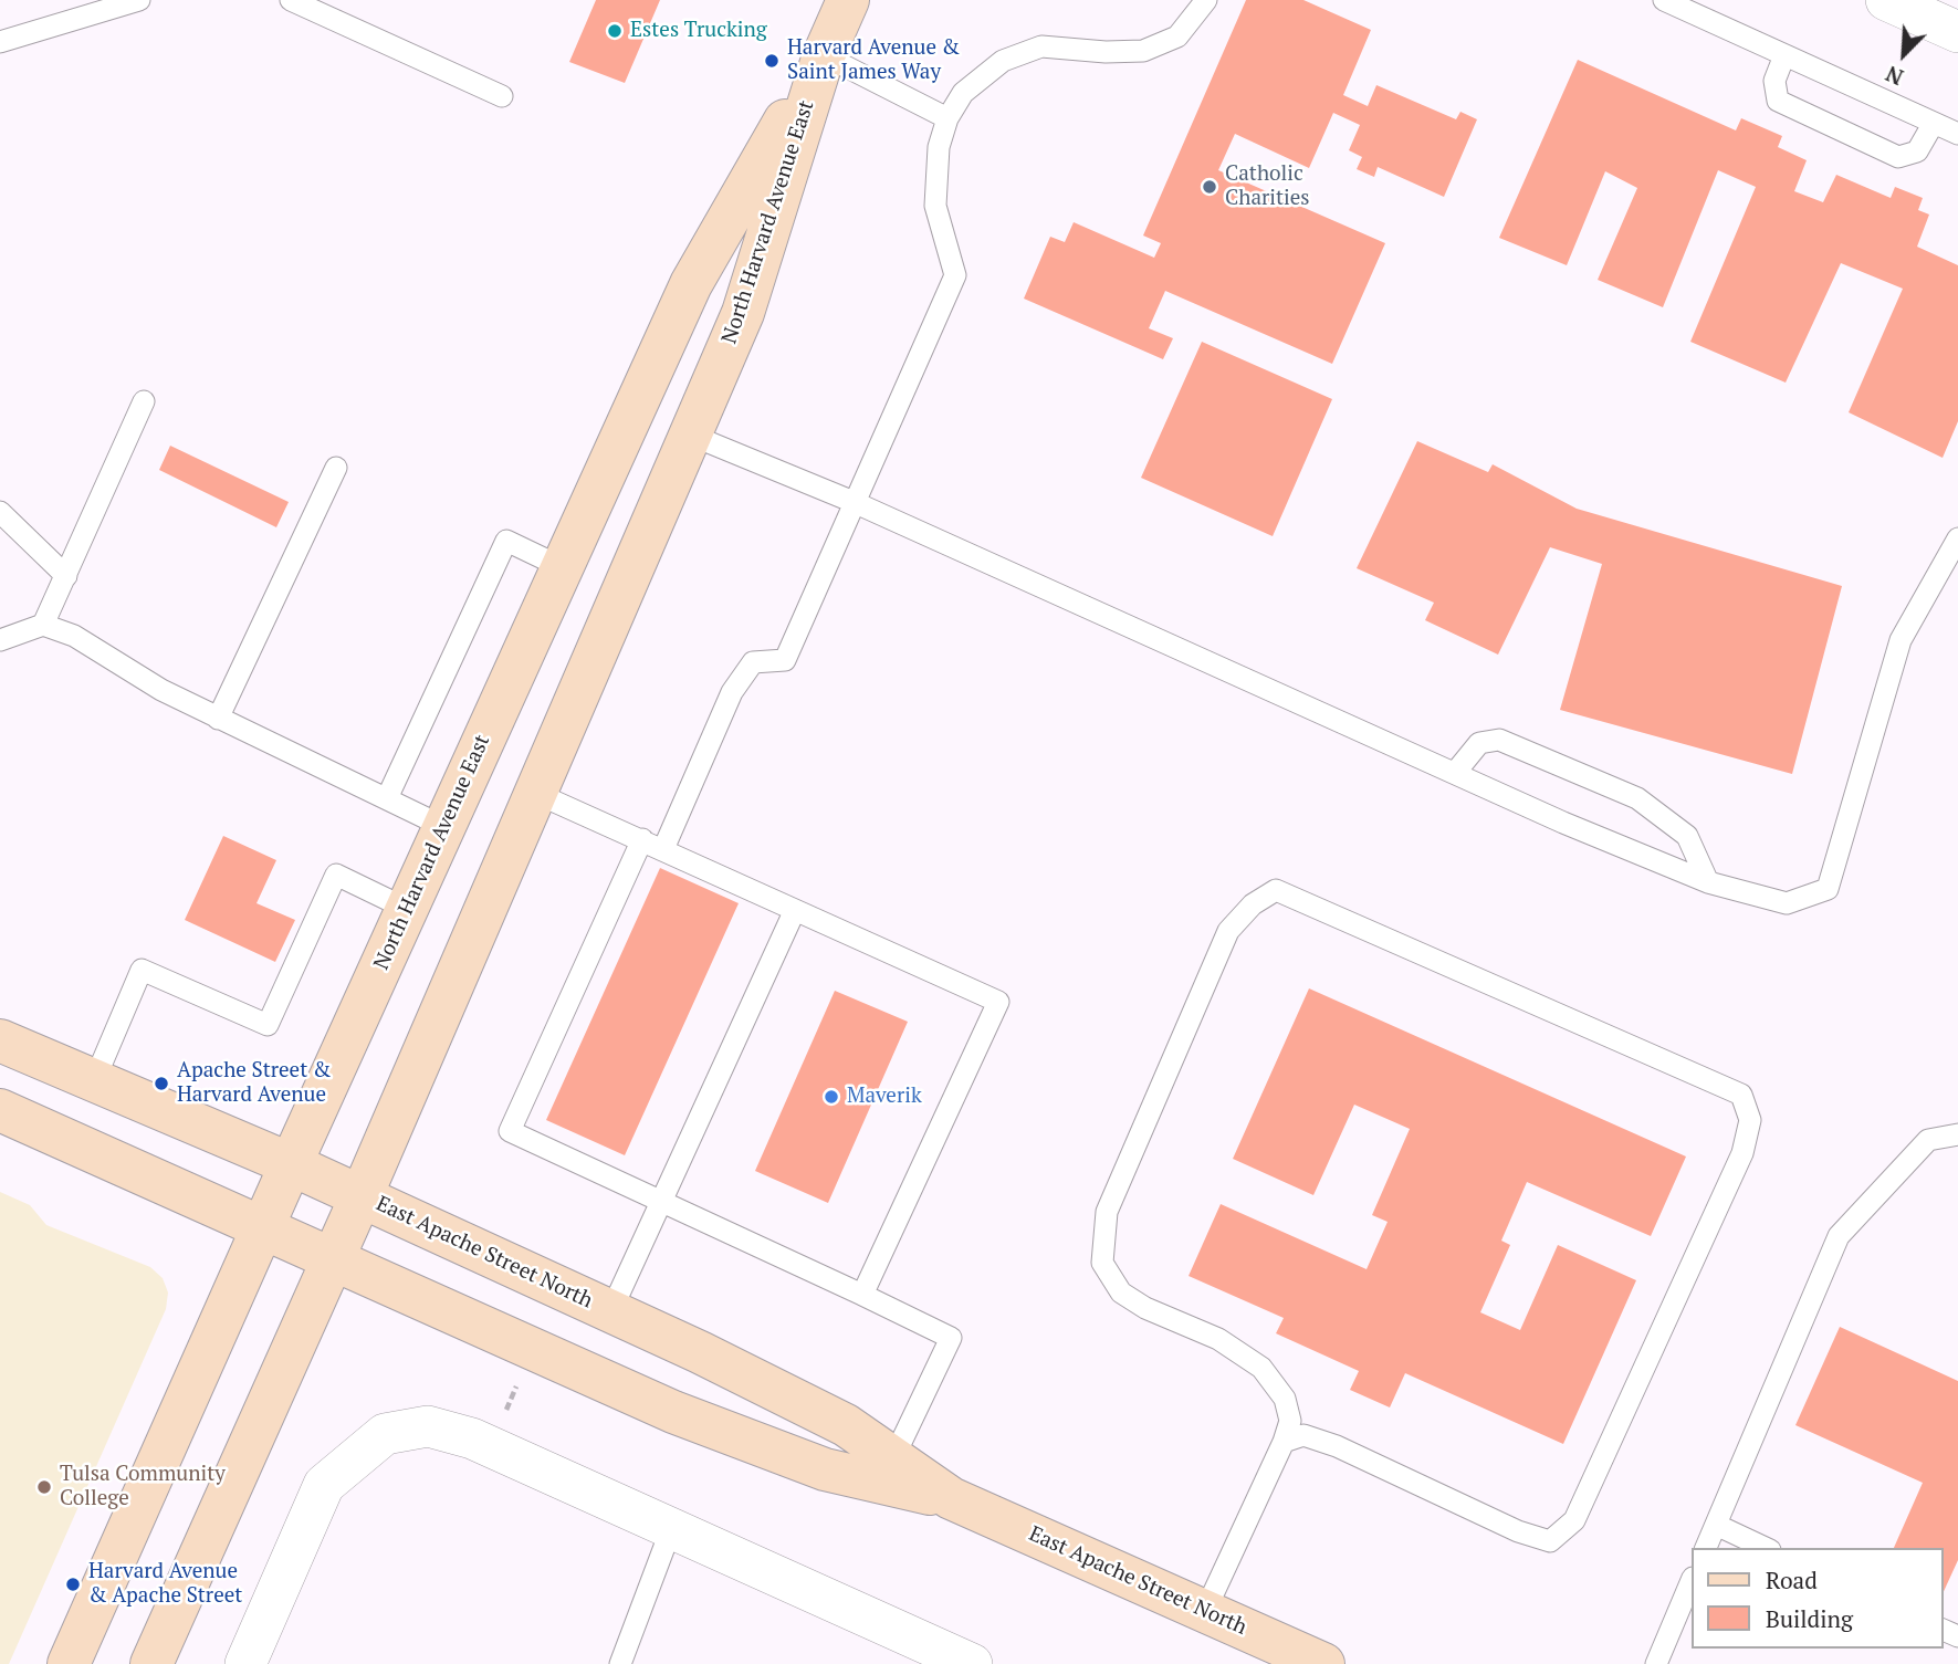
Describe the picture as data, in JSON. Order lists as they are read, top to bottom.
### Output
{
  "streets": {
    "main road": ["North Harvard Avenue East", "East Apache Street North"]
  },
  "crossings": [
    ["North Harvard Avenue East", "East Apache Street North"]
  ],
  "places": [
    "Estes Trucking",
    "Harvard Avenue & Saint James Way",
    "Catholic Charities",
    "Apache Street & Harvard Avenue",
    "Maverik",
    "Tulsa Community College",
    "Harvard Avenue & Apache Street"
  ],
  "legend": ["Road", "Building"],
  "north": "bottom left"
}
